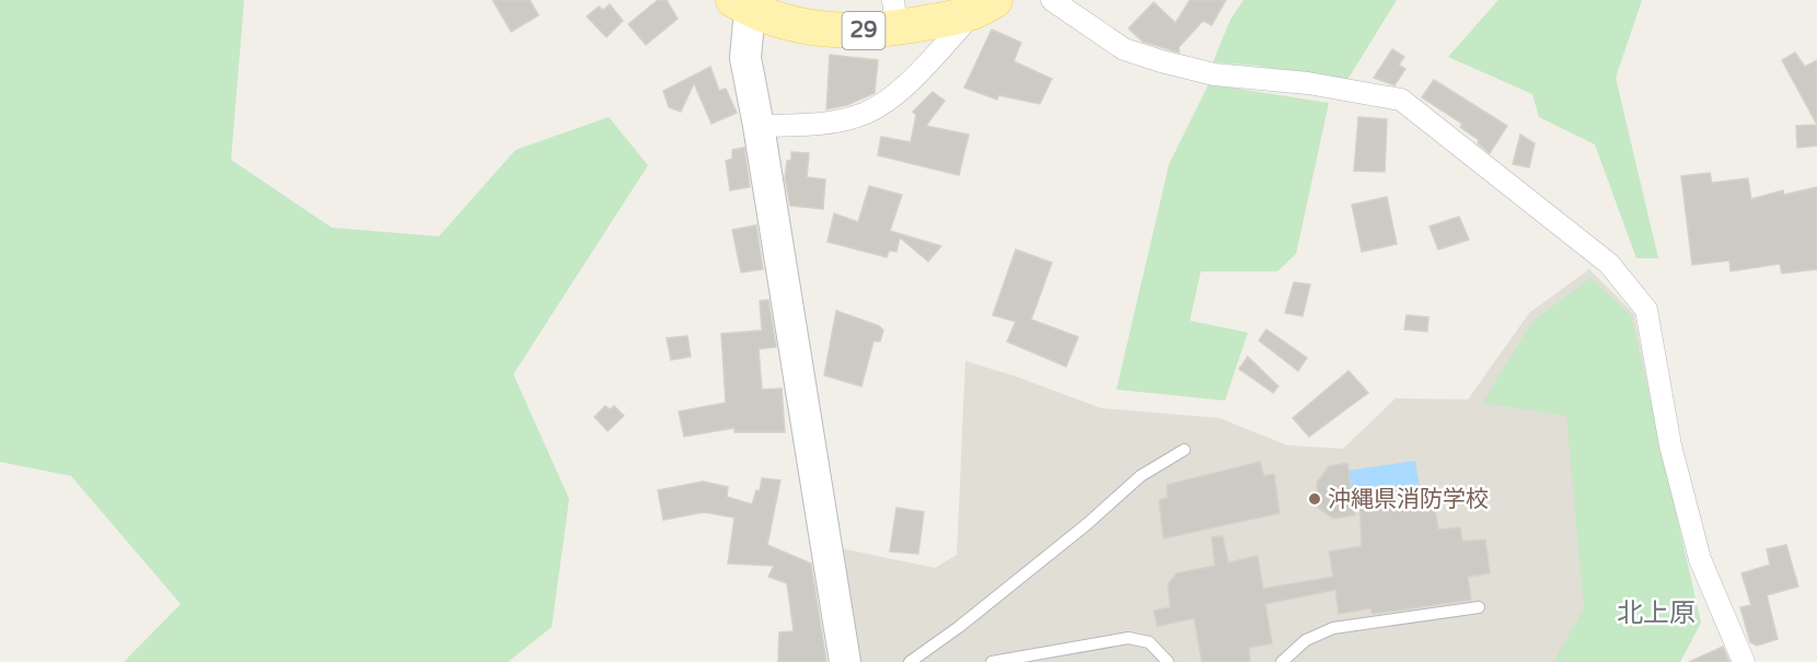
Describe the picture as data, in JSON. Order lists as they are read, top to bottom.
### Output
{
  "streets": {
    "main road": ["29"]
  },
  "districts": ["北上原"],
  "places": ["沖縄県消防学校"]
}
